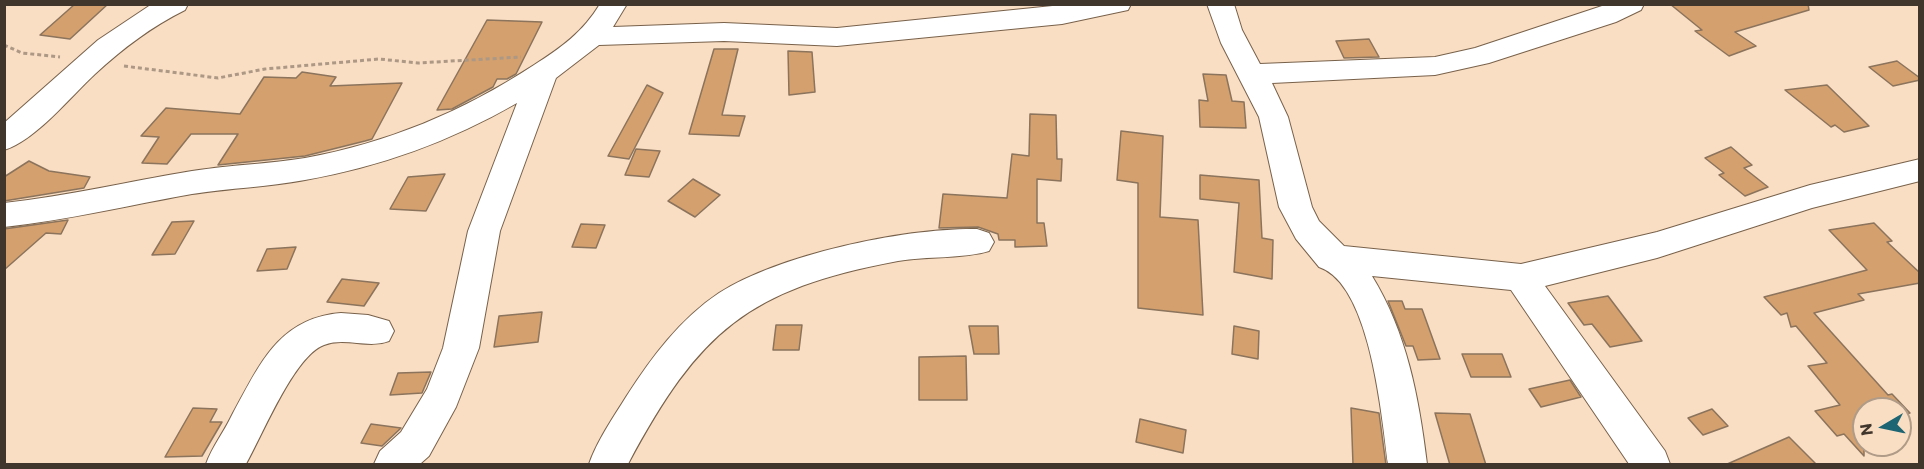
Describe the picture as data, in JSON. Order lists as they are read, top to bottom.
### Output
{
  "north": "left"
}
